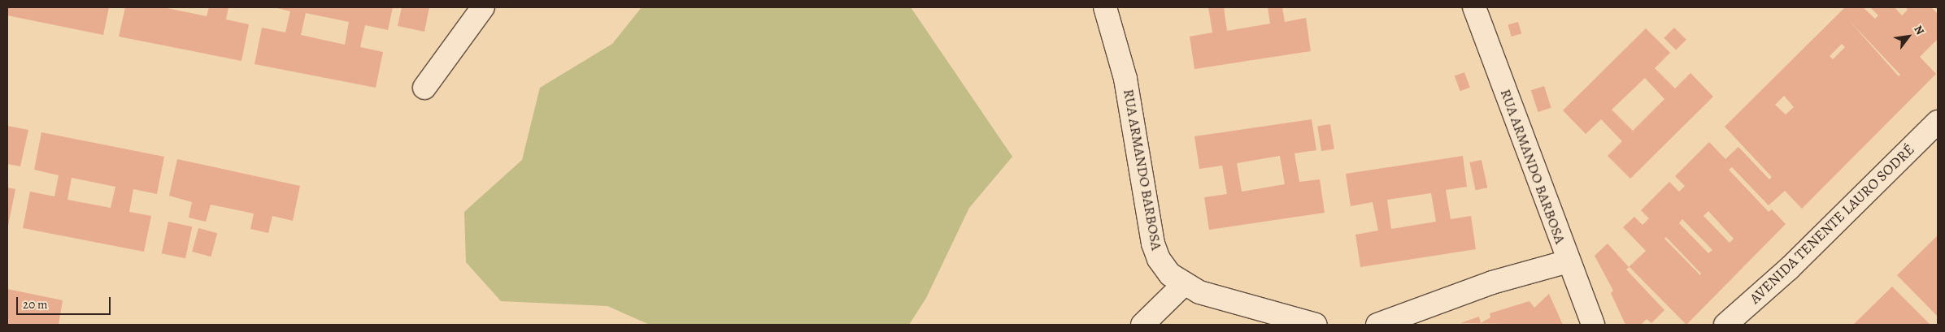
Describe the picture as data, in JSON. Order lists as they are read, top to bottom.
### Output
{
  "streets": {
    "street": ["RUA ARMANDO BARBOSA", "AVENIDA TENENTE LAURO SODRÉ"]
  },
  "scale_bar": "20 m",
  "north": "top right"
}
